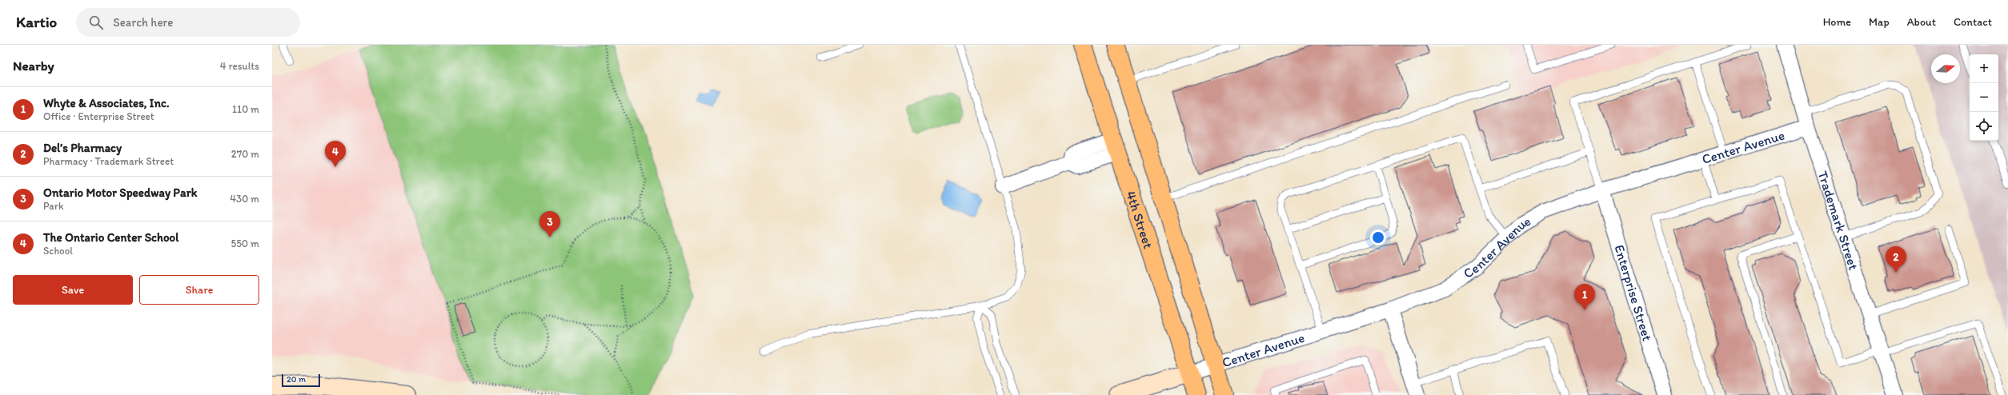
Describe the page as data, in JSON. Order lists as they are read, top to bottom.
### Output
{
  "streets": {
    "main road": ["4th Street"],
    "street": ["Center Avenue", "Trademark Street", "Enterprise Street"]
  },
  "crossings": [
    ["Center Avenue", "4th Street"],
    ["Center Avenue", "Trademark Street"],
    ["Center Avenue", "Enterprise Street"]
  ],
  "scale_bar": "20 m",
  "north": "right",
  "page": {
    "header": "Kartio",
    "search": "Search here",
    "nav": [
      "Home",
      "Map",
      "About",
      "Contact"
    ],
    "heading": ["Nearby", "4 results"],
    "map_buttons": ["+", "−"],
    "list": [
      {
        "mark": "1",
        "name": "Whyte & Associates, Inc.",
        "note": "Office · Enterprise Street",
        "value": "110 m"
      },
      {
        "mark": "2",
        "name": "Del’s Pharmacy",
        "note": "Pharmacy · Trademark Street",
        "value": "270 m"
      },
      {
        "mark": "3",
        "name": "Ontario Motor Speedway Park",
        "note": "Park",
        "value": "430 m"
      },
      {
        "mark": "4",
        "name": "The Ontario Center School",
        "note": "School",
        "value": "550 m"
      }
    ],
    "pins": [
      "4",
      "3",
      "2",
      "1"
    ],
    "buttons": ["Save", "Share"],
    "scale": "20 m"
  }
}
